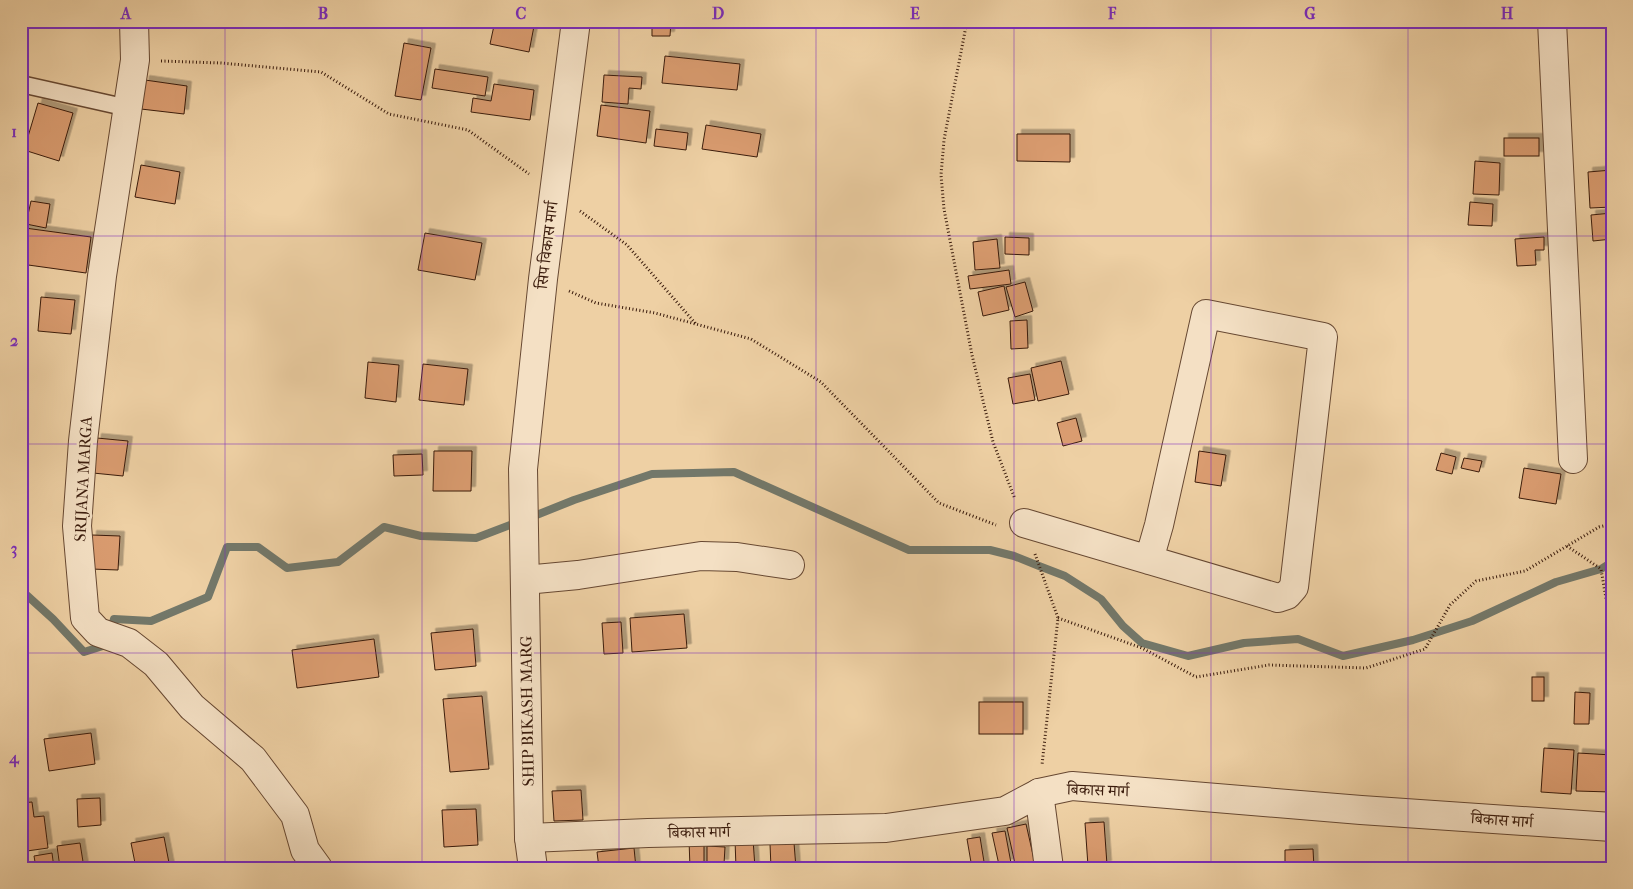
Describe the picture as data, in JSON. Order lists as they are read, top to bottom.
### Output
{
  "streets": {
    "street": [
      "सिप विकास मार्ग",
      "SRIJANA MARGA",
      "SHIP BIKASH MARG",
      "बिकास मार्ग"
    ]
  },
  "crossings": [
    ["सिप विकास मार्ग", "SHIP BIKASH MARG"],
    ["SHIP BIKASH MARG", "बिकास मार्ग"]
  ],
  "grid": {
    "columns": [
      "A",
      "B",
      "C",
      "D",
      "E",
      "F",
      "G",
      "H"
    ],
    "rows": [
      "1",
      "2",
      "3",
      "4"
    ]
  }
}
